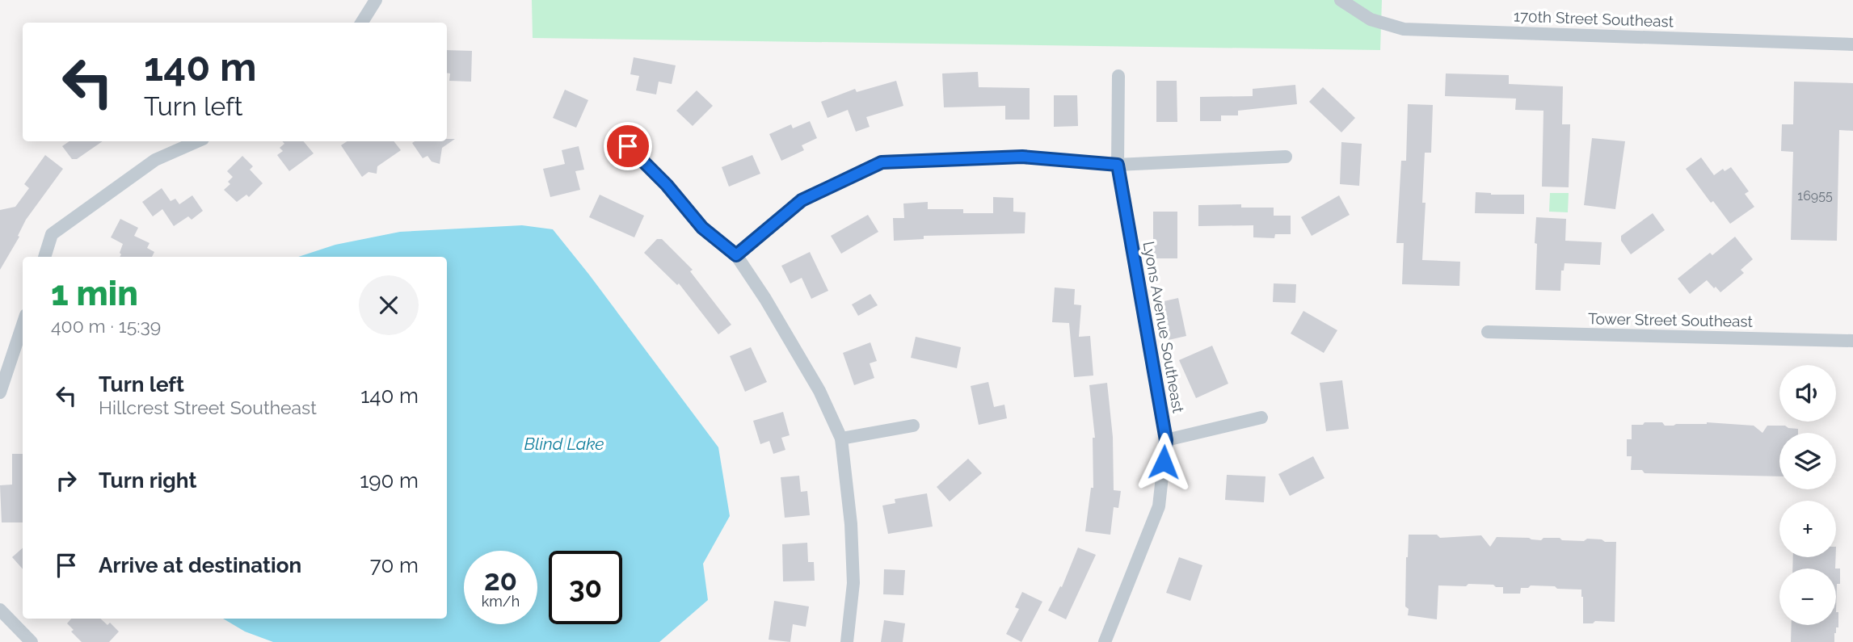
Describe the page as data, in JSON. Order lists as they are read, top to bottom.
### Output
{
  "streets": {
    "street": ["170th Street Southeast", "Tower Street Southeast", "Lyons Avenue Southeast"]
  },
  "water": ["Blind Lake"],
  "house_numbers": ["16955"],
  "page": {
    "turn": ["140 m", "Turn left"],
    "heading": ["1 min", "400 m · 15:39"],
    "list": [
      {
        "name": "Turn left",
        "note": "Hillcrest Street Southeast",
        "value": "140 m"
      },
      {
        "name": "Turn right",
        "value": "190 m"
      },
      {
        "name": "Arrive at destination",
        "value": "70 m"
      }
    ],
    "map_buttons": ["+", "−"],
    "speed": "20 km/h",
    "limit": "30"
  }
}
